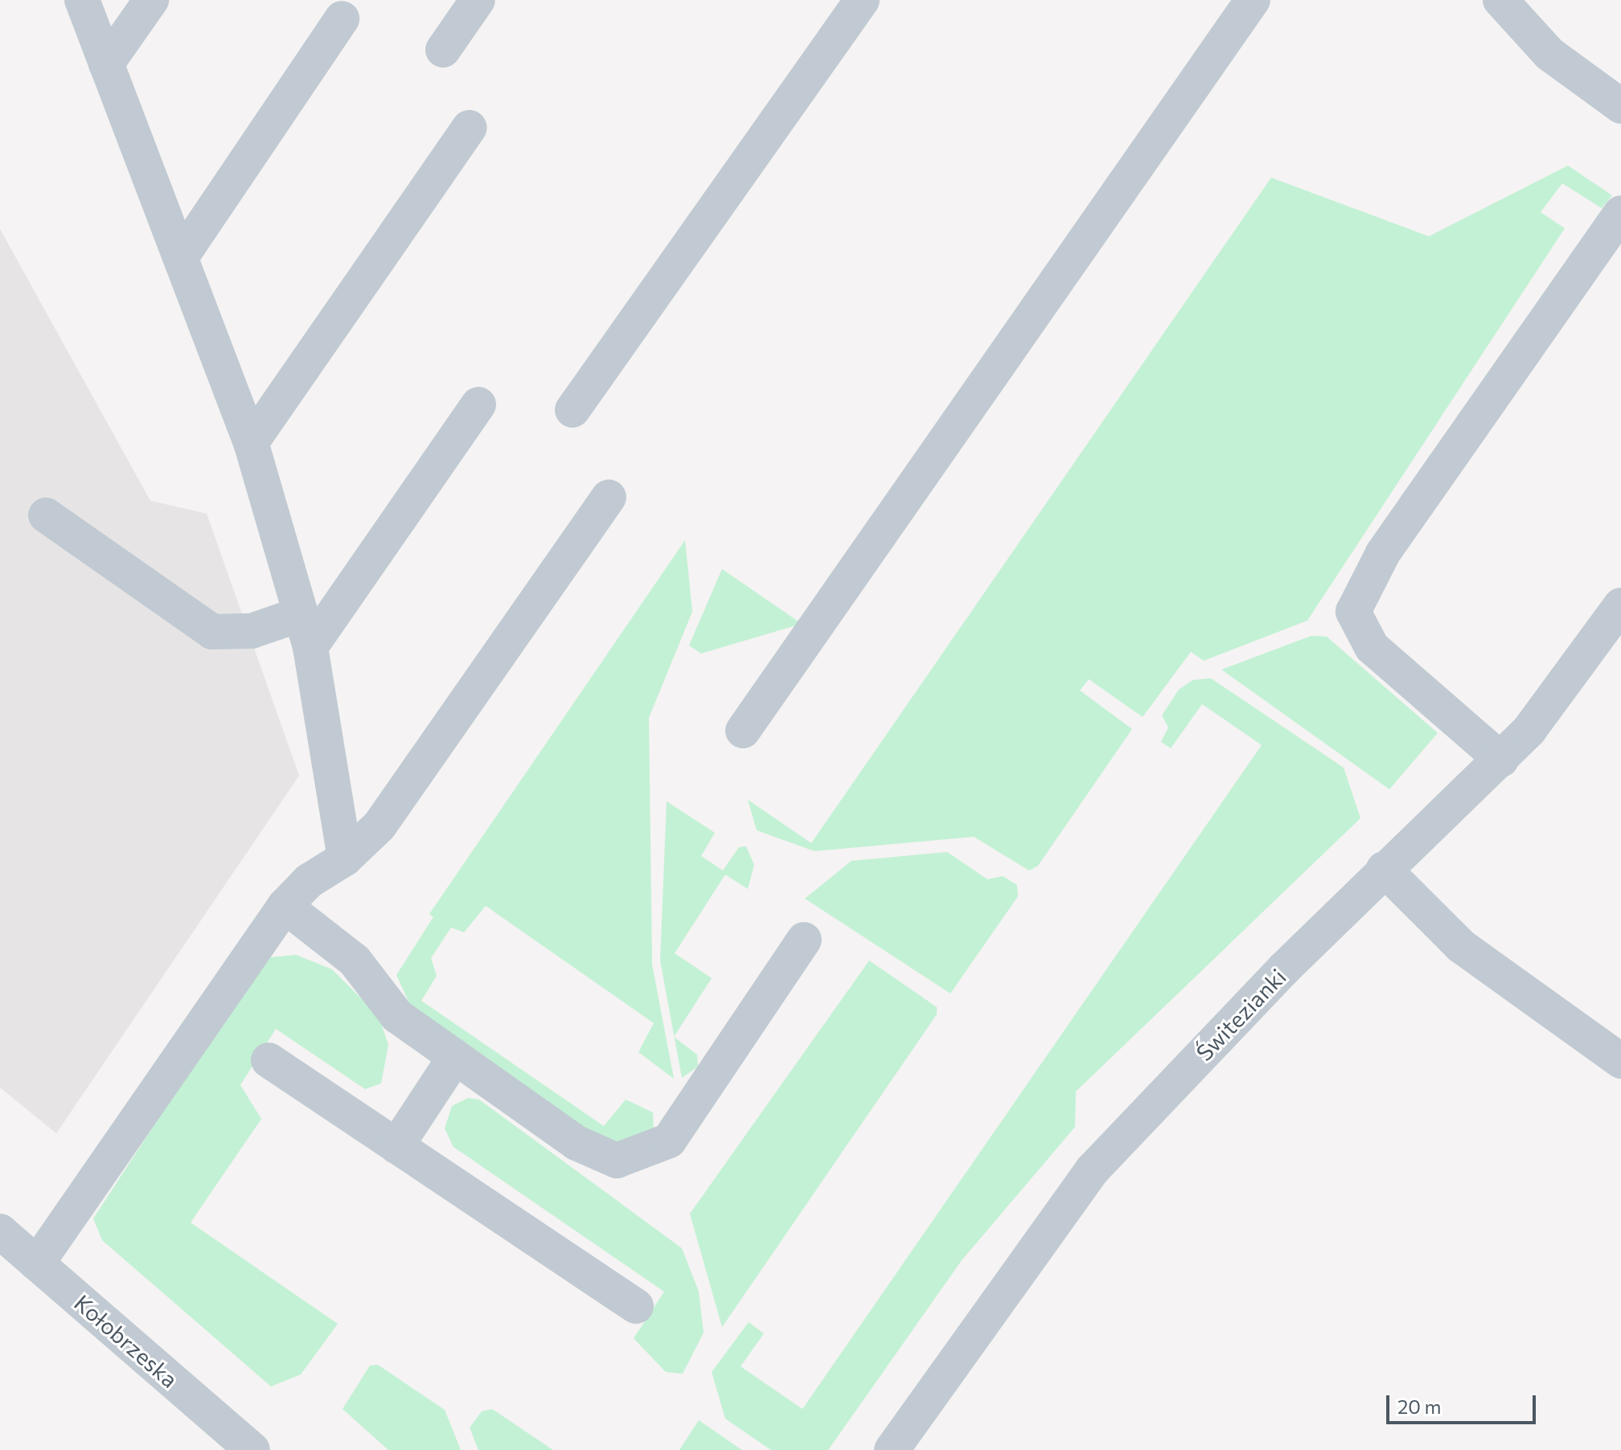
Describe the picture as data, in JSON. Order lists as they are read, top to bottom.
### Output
{
  "streets": {
    "street": ["Świtezianki", "Kołobrzeska"]
  },
  "scale_bar": "20 m"
}
